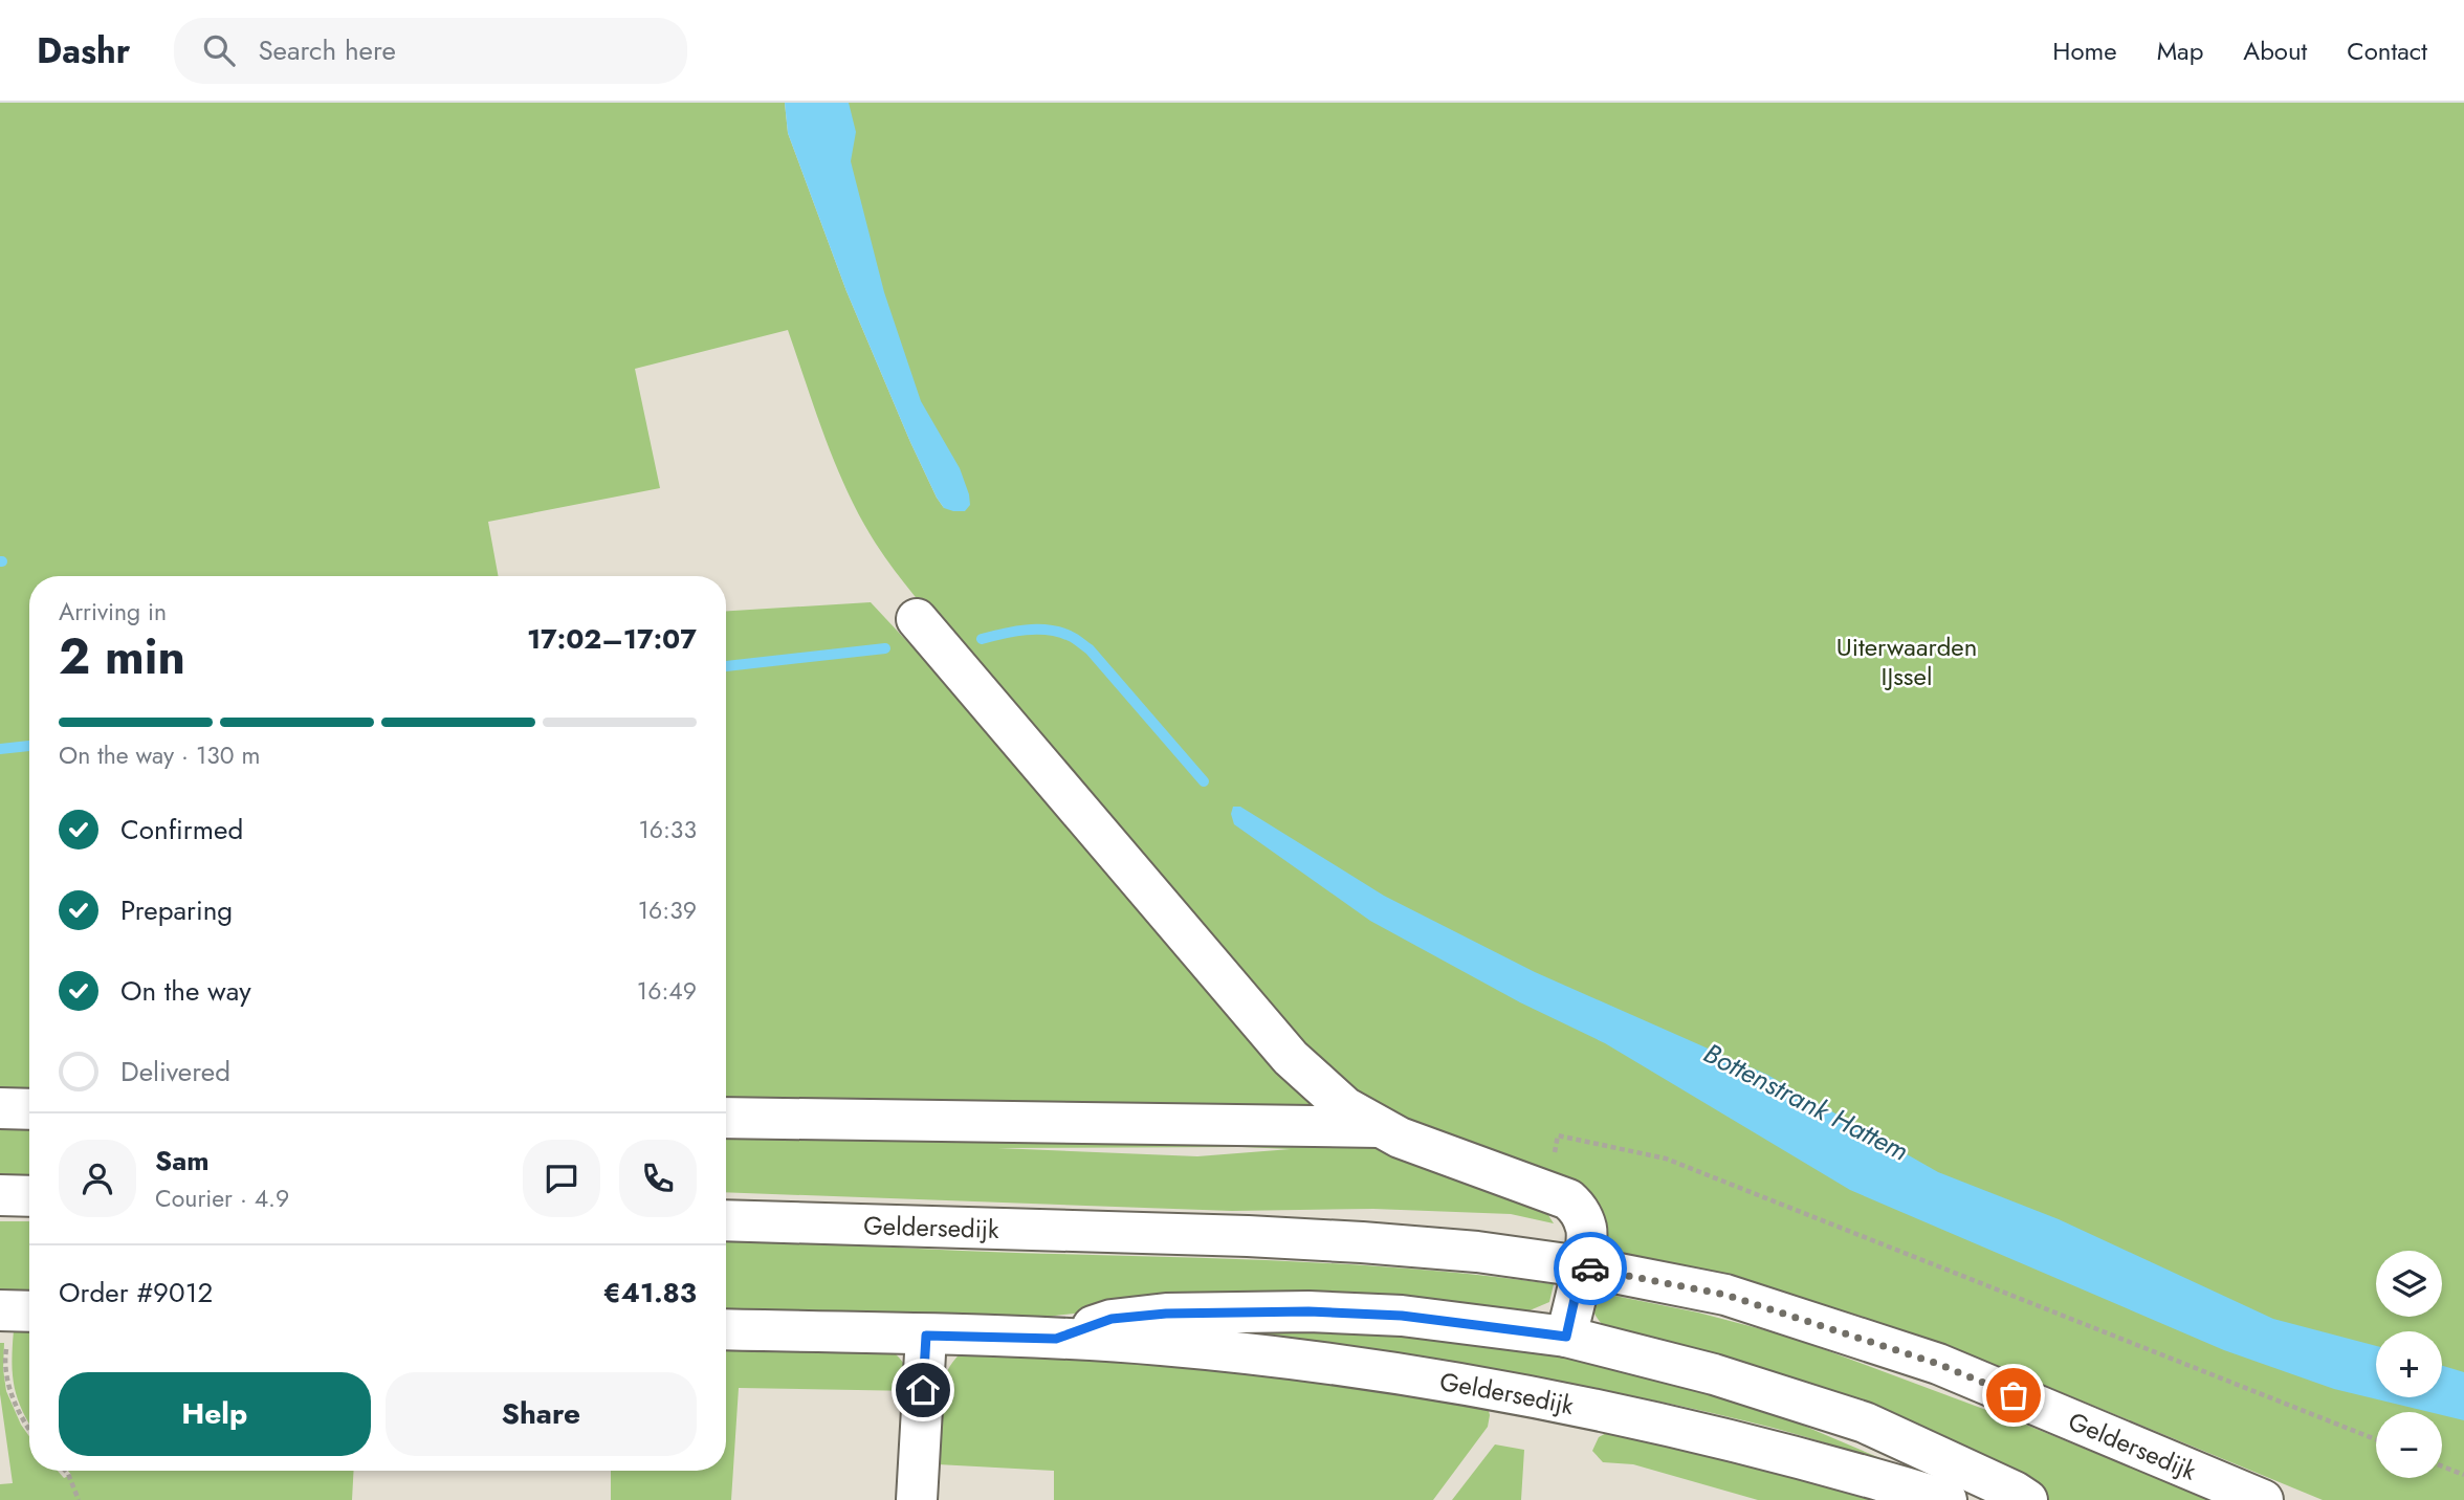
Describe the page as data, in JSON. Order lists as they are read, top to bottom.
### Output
{
  "streets": {
    "street": ["Geldersedijk"]
  },
  "water": ["Bottenstrank Hattem"],
  "parks": ["Uiterwaarden IJssel"],
  "page": {
    "header": "Dashr",
    "search": "Search here",
    "nav": [
      "Home",
      "Map",
      "About",
      "Contact"
    ],
    "heading": ["2 min", "Arriving in", "17:02–17:07"],
    "panel": [
      "Sam",
      "Courier · 4.9",
      "Order #9012",
      "€41.83"
    ],
    "bar": "On the way · 130 m",
    "list": [
      ["Confirmed", "16:33"],
      ["Preparing", "16:39"],
      ["On the way", "16:49"],
      "Delivered"
    ],
    "map_buttons": ["+", "−"],
    "buttons": ["Help", "Share"]
  }
}
